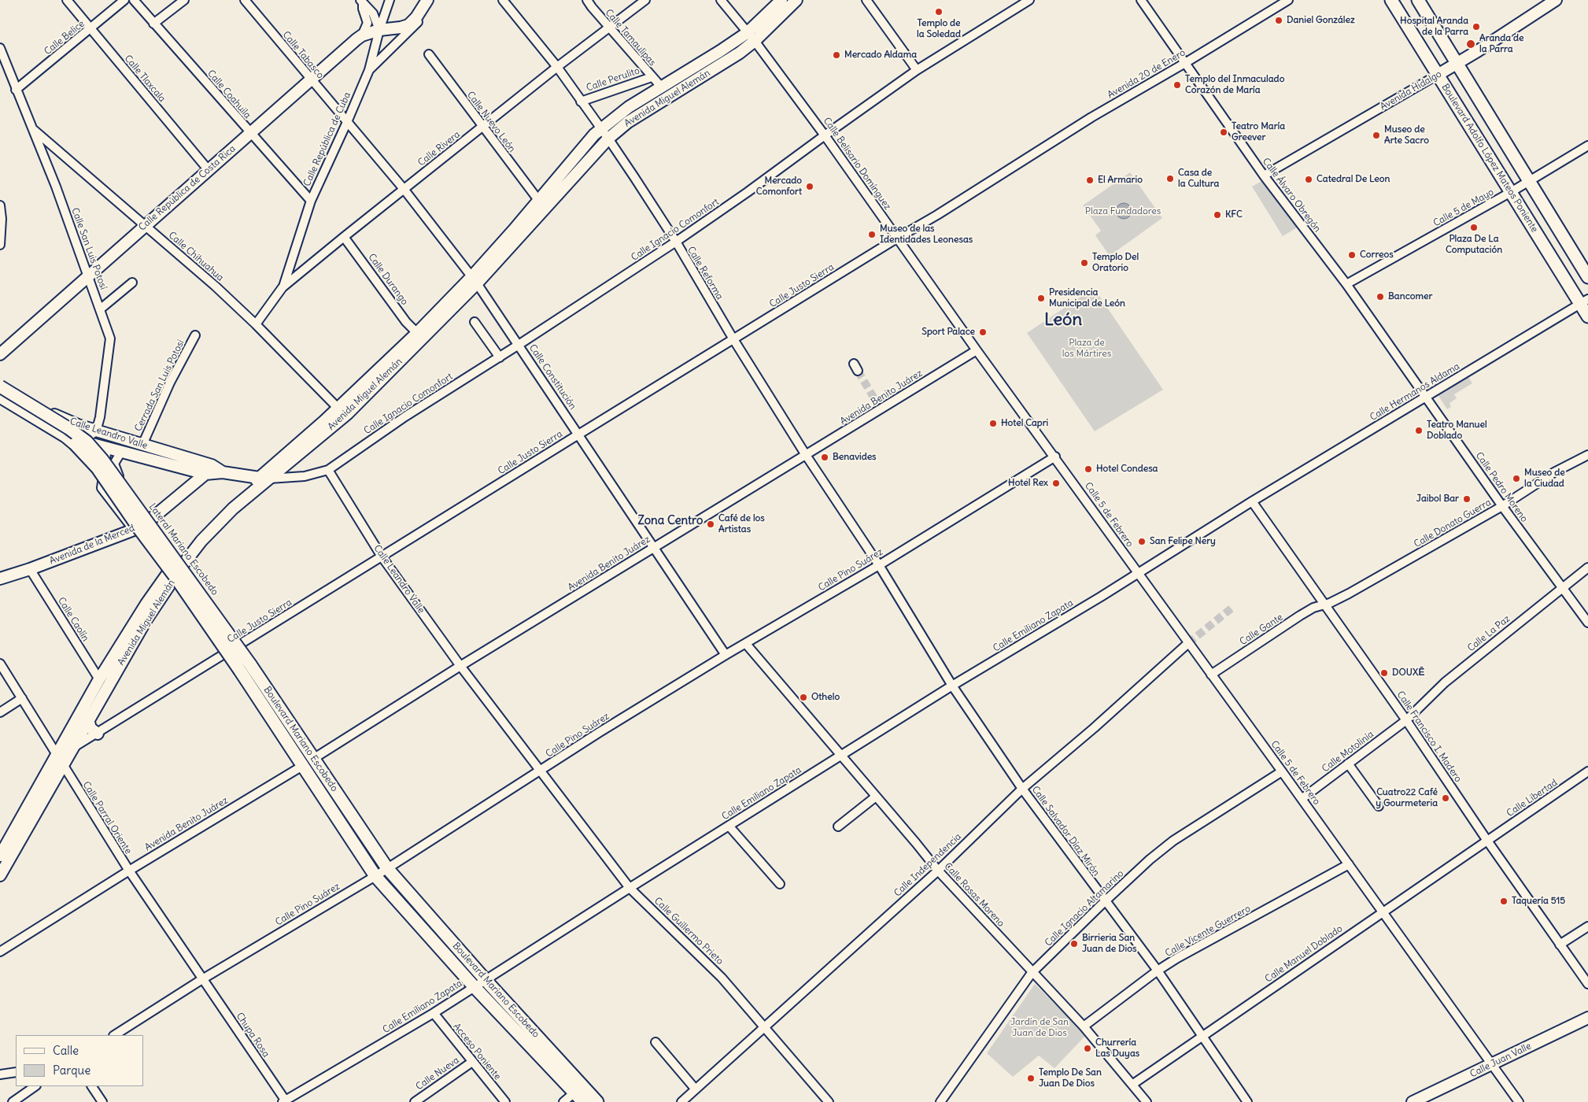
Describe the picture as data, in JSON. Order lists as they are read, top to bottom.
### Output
{
  "streets": {
    "main road": [
      "Avenida Hidalgo",
      "Avenida Miguel Alemán",
      "Boulevard Adolfo López Mateos Poniente",
      "Calle República de Costa Rica",
      "Calle Leandro Valle",
      "Avenida de la Merced",
      "Boulevard Mariano Escobedo",
      "Calle Juan Valle"
    ],
    "street": [
      "Calle Belice",
      "Calle Tamaulipas",
      "Calle Tabasco",
      "Avenida 20 de Enero",
      "Calle Tlaxcala",
      "Calle Perulito",
      "Calle Coahuila",
      "Calle Nuevo León",
      "Calle República de Cuba",
      "Calle Rivera",
      "Calle Belisario Domínguez",
      "Calle Álvaro Obregón",
      "Calle 5 de Mayo",
      "Calle Ignacio Comonfort",
      "Calle San Luis Potosí",
      "Calle Chihuahua",
      "Calle Reforma",
      "Calle Durango",
      "Calle Justo Sierra",
      "Calle Constitución",
      "Cerrada San Luis Potosi",
      "Calle Hermanos Aldama",
      "Avenida Benito Juárez",
      "Calle Pedro Moreno",
      "Calle 5 de Febrero",
      "Calle Donato Guerra",
      "Lateral Mariano Escobedo",
      "Calle Pino Suárez",
      "Calle Caolín",
      "Calle Emiliano Zapata",
      "Calle Gante",
      "Calle La Paz",
      "Calle Francisco I. Madero",
      "Calle Motolinía",
      "Calle Libertad",
      "Calle Parral Oriente",
      "Calle Salvador Díaz Mirón",
      "Calle Independencia",
      "Calle Rosas Moreno",
      "Calle Ignacio Altamarino",
      "Calle Guillermo Prieto",
      "Calle Vicente Guerrero",
      "Calle Manuel Doblado",
      "Chupa Rosa",
      "Acceso Poniente",
      "Calle Nueva"
    ]
  },
  "crossings": [
    ["Calle Belice", "Calle Tlaxcala"],
    ["Calle Belice", "Calle San Luis Potosí"],
    ["Calle Tamaulipas", "Calle Perulito"],
    ["Calle Tamaulipas", "Avenida Miguel Alemán"],
    ["Calle Tamaulipas", "Calle Rivera"],
    ["Calle Tabasco", "Calle República de Cuba"],
    ["Calle Tabasco", "Calle República de Costa Rica"],
    ["Calle Tabasco", "Calle Constitución"],
    ["Avenida 20 de Enero", "Calle Álvaro Obregón"],
    ["Avenida 20 de Enero", "Calle Justo Sierra"],
    ["Calle Tlaxcala", "Calle República de Costa Rica"],
    ["Calle Perulito", "Calle Reforma"],
    ["Avenida Hidalgo", "Boulevard Adolfo López Mateos Poniente"],
    ["Avenida Hidalgo", "Calle Álvaro Obregón"],
    ["Calle Coahuila", "Calle República de Cuba"],
    ["Calle Coahuila", "Calle República de Costa Rica"],
    ["Avenida Miguel Alemán", "Calle Nuevo León"],
    ["Avenida Miguel Alemán", "Calle Belisario Domínguez"],
    ["Avenida Miguel Alemán", "Calle Chihuahua"],
    ["Avenida Miguel Alemán", "Calle Reforma"],
    ["Avenida Miguel Alemán", "Calle Durango"],
    ["Avenida Miguel Alemán", "Calle Justo Sierra"],
    ["Avenida Miguel Alemán", "Calle Constitución"],
    ["Avenida Miguel Alemán", "Calle Leandro Valle"],
    ["Avenida Miguel Alemán", "Lateral Mariano Escobedo"],
    ["Avenida Miguel Alemán", "Calle Caolín"],
    ["Avenida Miguel Alemán", "Calle Parral Oriente"],
    ["Calle Nuevo León", "Calle Rivera"],
    ["Calle República de Cuba", "Calle Rivera"],
    ["Calle República de Cuba", "Calle República de Costa Rica"],
    ["Calle República de Cuba", "Calle Constitución"],
    ["Calle Rivera", "Calle Chihuahua"],
    ["Calle Rivera", "Calle Reforma"],
    ["Calle Rivera", "Calle Durango"],
    ["Calle Rivera", "Calle Constitución"],
    ["Boulevard Adolfo López Mateos Poniente", "Calle 5 de Mayo"],
    ["Boulevard Adolfo López Mateos Poniente", "Calle Hermanos Aldama"],
    ["Calle Belisario Domínguez", "Calle Ignacio Comonfort"],
    ["Calle Belisario Domínguez", "Calle Justo Sierra"],
    ["Calle Belisario Domínguez", "Avenida Benito Juárez"],
    ["Calle Belisario Domínguez", "Calle 5 de Febrero"],
    ["Calle Belisario Domínguez", "Calle Pino Suárez"],
    ["Calle República de Costa Rica", "Calle San Luis Potosí"],
    ["Calle República de Costa Rica", "Calle Chihuahua"],
    ["Calle Álvaro Obregón", "Calle 5 de Mayo"],
    ["Calle Álvaro Obregón", "Calle Pedro Moreno"],
    ["Calle 5 de Mayo", "Calle Pedro Moreno"],
    ["Calle Ignacio Comonfort", "Calle Reforma"],
    ["Calle Ignacio Comonfort", "Calle Constitución"],
    ["Calle Ignacio Comonfort", "Calle Leandro Valle"],
    ["Calle San Luis Potosí", "Calle Chihuahua"],
    ["Calle San Luis Potosí", "Calle Leandro Valle"],
    ["Calle Reforma", "Calle Justo Sierra"],
    ["Calle Reforma", "Avenida Benito Juárez"],
    ["Calle Reforma", "Calle Pino Suárez"],
    ["Calle Reforma", "Calle Salvador Díaz Mirón"],
    ["Calle Justo Sierra", "Calle Constitución"],
    ["Calle Justo Sierra", "Calle Leandro Valle"],
    ["Calle Justo Sierra", "Lateral Mariano Escobedo"],
    ["Calle Justo Sierra", "Calle Parral Oriente"],
    ["Calle Constitución", "Avenida Benito Juárez"],
    ["Calle Constitución", "Calle Pino Suárez"],
    ["Cerrada San Luis Potosi", "Calle Leandro Valle"],
    ["Calle Hermanos Aldama", "Calle Pedro Moreno"],
    ["Calle Hermanos Aldama", "Calle Emiliano Zapata"],
    ["Calle Hermanos Aldama", "Calle Francisco I. Madero"],
    ["Avenida Benito Juárez", "Calle Leandro Valle"],
    ["Avenida Benito Juárez", "Lateral Mariano Escobedo"],
    ["Avenida Benito Juárez", "Boulevard Mariano Escobedo"],
    ["Avenida Benito Juárez", "Calle Parral Oriente"],
    ["Calle Leandro Valle", "Avenida de la Merced"],
    ["Calle Leandro Valle", "Lateral Mariano Escobedo"],
    ["Calle Leandro Valle", "Calle Pino Suárez"],
    ["Calle Leandro Valle", "Boulevard Mariano Escobedo"],
    ["Calle Leandro Valle", "Calle Guillermo Prieto"],
    ["Calle Pedro Moreno", "Calle Donato Guerra"],
    ["Calle Pedro Moreno", "Calle La Paz"],
    ["Calle 5 de Febrero", "Calle Pino Suárez"],
    ["Calle 5 de Febrero", "Calle Emiliano Zapata"],
    ["Calle 5 de Febrero", "Calle Gante"],
    ["Calle 5 de Febrero", "Calle Motolinía"],
    ["Calle 5 de Febrero", "Calle Independencia"],
    ["Calle 5 de Febrero", "Calle Ignacio Altamarino"],
    ["Calle 5 de Febrero", "Calle Vicente Guerrero"],
    ["Calle 5 de Febrero", "Calle Manuel Doblado"],
    ["Calle 5 de Febrero", "Calle Juan Valle"],
    ["Calle Donato Guerra", "Calle Gante"],
    ["Calle Donato Guerra", "Calle Francisco I. Madero"],
    ["Avenida de la Merced", "Lateral Mariano Escobedo"],
    ["Avenida de la Merced", "Calle Caolín"],
    ["Lateral Mariano Escobedo", "Boulevard Mariano Escobedo"],
    ["Calle Pino Suárez", "Boulevard Mariano Escobedo"],
    ["Calle Pino Suárez", "Calle Parral Oriente"],
    ["Calle Pino Suárez", "Calle Salvador Díaz Mirón"],
    ["Calle Pino Suárez", "Calle Rosas Moreno"],
    ["Calle Pino Suárez", "Calle Guillermo Prieto"],
    ["Calle Pino Suárez", "Chupa Rosa"],
    ["Calle Emiliano Zapata", "Calle Francisco I. Madero"],
    ["Calle Emiliano Zapata", "Boulevard Mariano Escobedo"],
    ["Calle Emiliano Zapata", "Calle Salvador Díaz Mirón"],
    ["Calle Emiliano Zapata", "Calle Rosas Moreno"],
    ["Calle Emiliano Zapata", "Calle Guillermo Prieto"],
    ["Calle Emiliano Zapata", "Chupa Rosa"],
    ["Calle Emiliano Zapata", "Acceso Poniente"],
    ["Calle Gante", "Calle Francisco I. Madero"],
    ["Calle La Paz", "Calle Francisco I. Madero"],
    ["Calle La Paz", "Calle Motolinía"],
    ["Calle Francisco I. Madero", "Calle Motolinía"],
    ["Calle Francisco I. Madero", "Calle Libertad"],
    ["Calle Francisco I. Madero", "Calle Manuel Doblado"],
    ["Calle Libertad", "Calle Manuel Doblado"],
    ["Calle Parral Oriente", "Chupa Rosa"],
    ["Calle Salvador Díaz Mirón", "Calle Independencia"],
    ["Calle Salvador Díaz Mirón", "Calle Ignacio Altamarino"],
    ["Calle Salvador Díaz Mirón", "Calle Vicente Guerrero"],
    ["Calle Salvador Díaz Mirón", "Calle Manuel Doblado"],
    ["Calle Independencia", "Calle Rosas Moreno"],
    ["Calle Independencia", "Calle Guillermo Prieto"],
    ["Calle Rosas Moreno", "Calle Ignacio Altamarino"],
    ["Calle Rosas Moreno", "Calle Vicente Guerrero"],
    ["Calle Rosas Moreno", "Calle Manuel Doblado"],
    ["Acceso Poniente", "Calle Nueva"]
  ],
  "districts": ["León", "Zona Centro"],
  "parks": ["Plaza Fundadores", "Plaza de los Mártires", "Jardín de San Juan de Dios"],
  "places": [
    "Templo de la Soledad",
    "Daniel González",
    "Hospital Aranda de la Parra",
    "Aranda de la Parra",
    "Mercado Aldama",
    "Templo del Inmaculado Corazón de María",
    "Teatro María Greever",
    "Museo de Arte Sacro",
    "Casa de la Cultura",
    "Catedral De Leon",
    "El Armario",
    "Mercado Comonfort",
    "KFC",
    "Plaza De La Computación",
    "Museo de las Identidades Leonesas",
    "Correos",
    "Templo Del Oratorio",
    "Bancomer",
    "Presidencia Municipal de León",
    "Sport Palace",
    "Hotel Capri",
    "Teatro Manuel Doblado",
    "Benavides",
    "Hotel Condesa",
    "Museo de la Ciudad",
    "Hotel Rex",
    "Jaibol Bar",
    "Café de los Artistas",
    "San Felipe Nery",
    "DOUXĒ",
    "Othelo",
    "Cuatro22 Café y Gourmeteria",
    "Taquería 515",
    "Birrieria San Juan de Dios",
    "Churrería Las Duyas",
    "Templo De San Juan De Dios"
  ],
  "legend": ["Calle", "Parque"]
}
